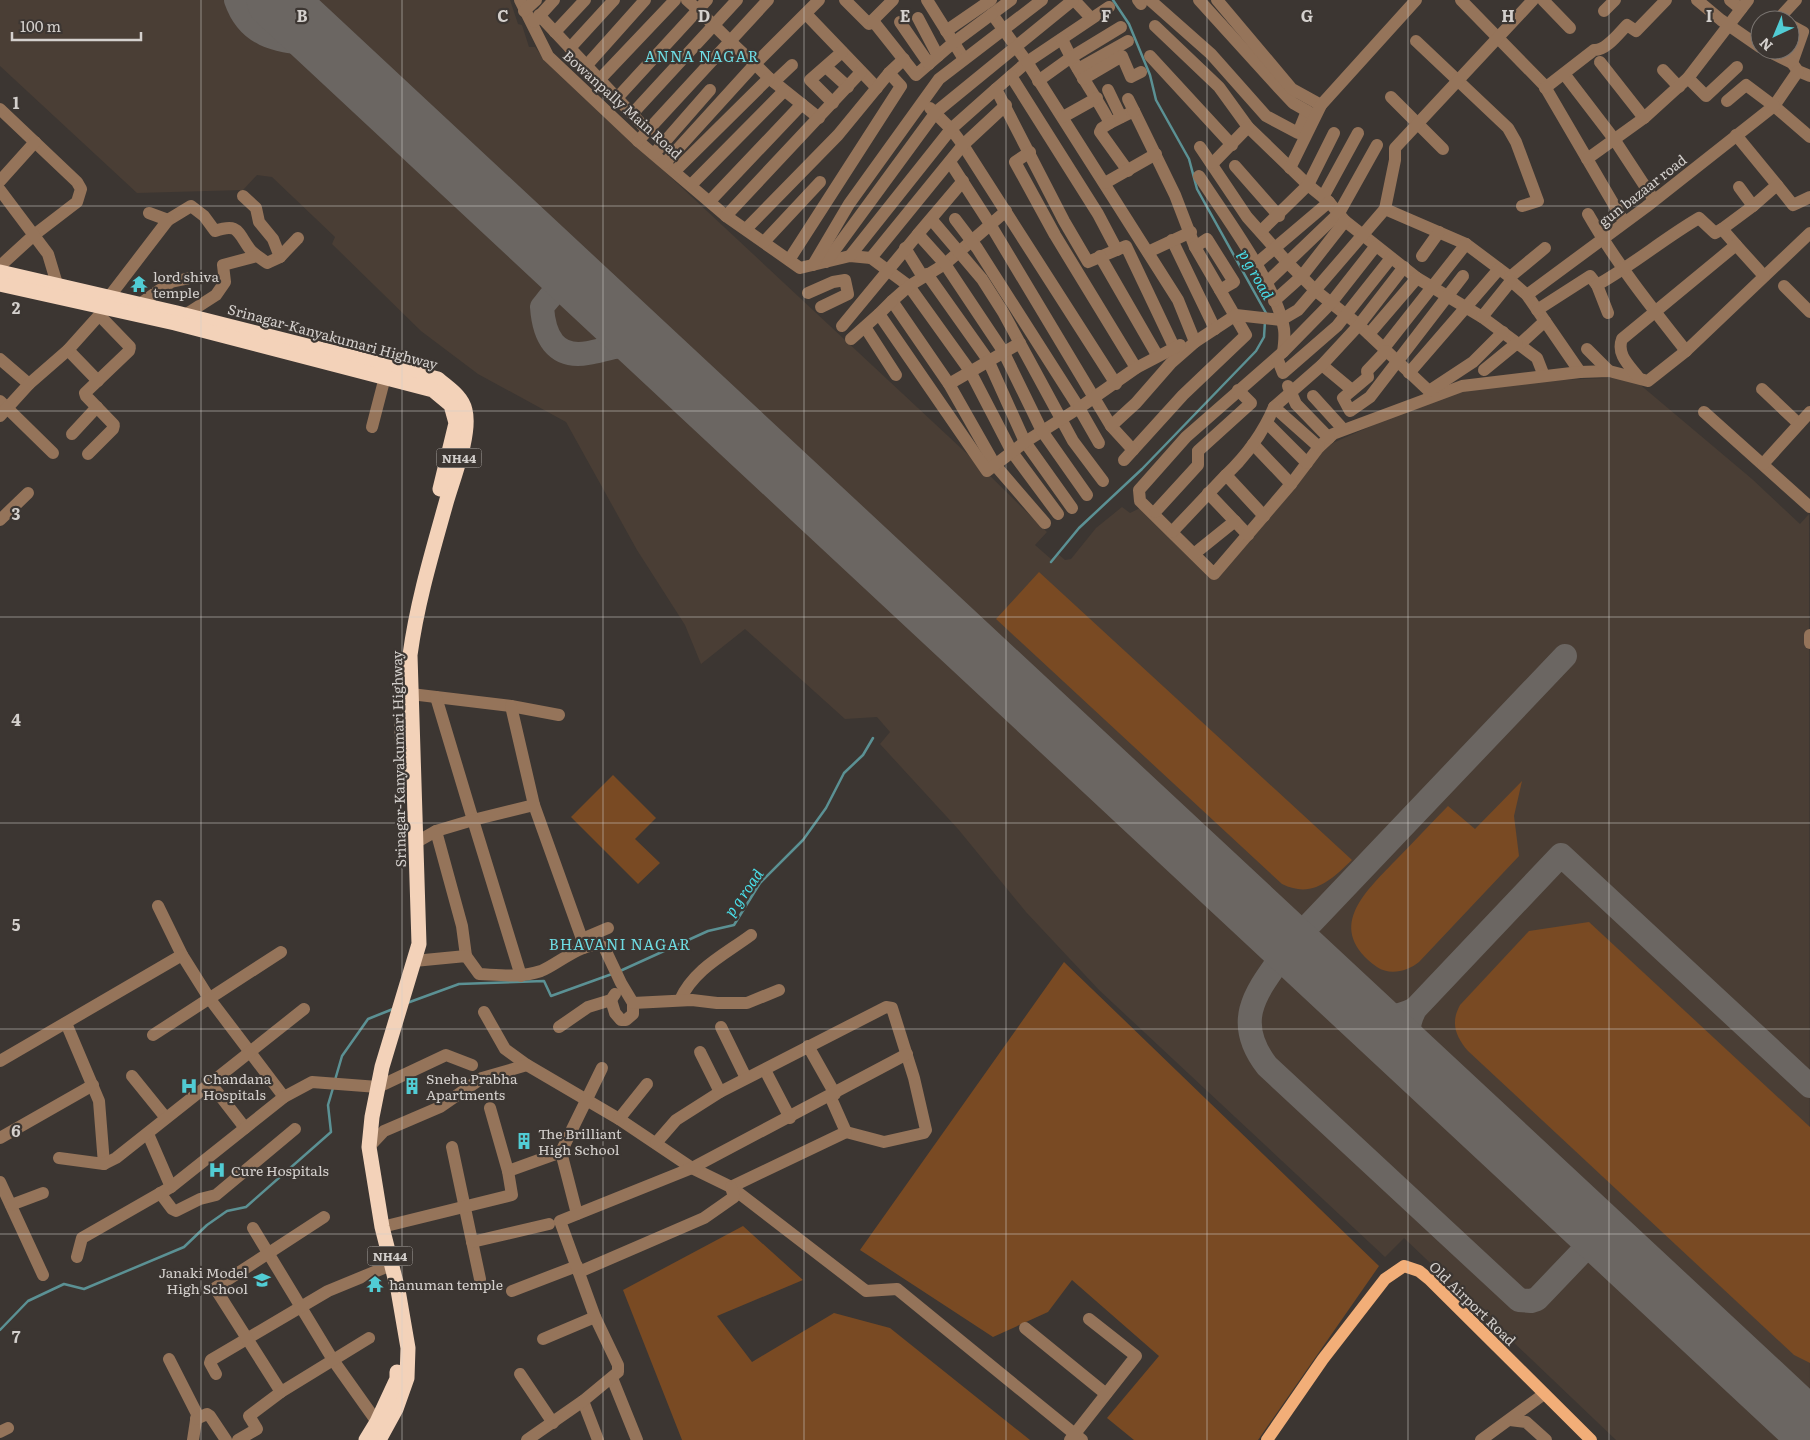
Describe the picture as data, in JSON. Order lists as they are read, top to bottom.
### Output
{
  "streets": {
    "highway": ["Srinagar-Kanyakumari Highway", "NH44"],
    "main road": ["Old Airport Road"],
    "street": ["Bowanpally Main Road", "gun bazaar road"]
  },
  "districts": ["ANNA NAGAR", "BHAVANI NAGAR"],
  "water": ["p g road"],
  "places": {
    "temple": ["lord shiva temple", "hanuman temple"],
    "hospital": ["Chandana Hospitals", "Cure Hospitals"],
    "building": ["Sneha Prabha Apartments", "The Brilliant High School"],
    "school or university": ["Janaki Model High School"]
  },
  "scale_bar": "100 m",
  "north": "bottom left",
  "grid": {
    "columns": [
      "B",
      "C",
      "D",
      "E",
      "F",
      "G",
      "H",
      "I"
    ],
    "rows": [
      "1",
      "2",
      "3",
      "4",
      "5",
      "6",
      "7"
    ]
  }
}
